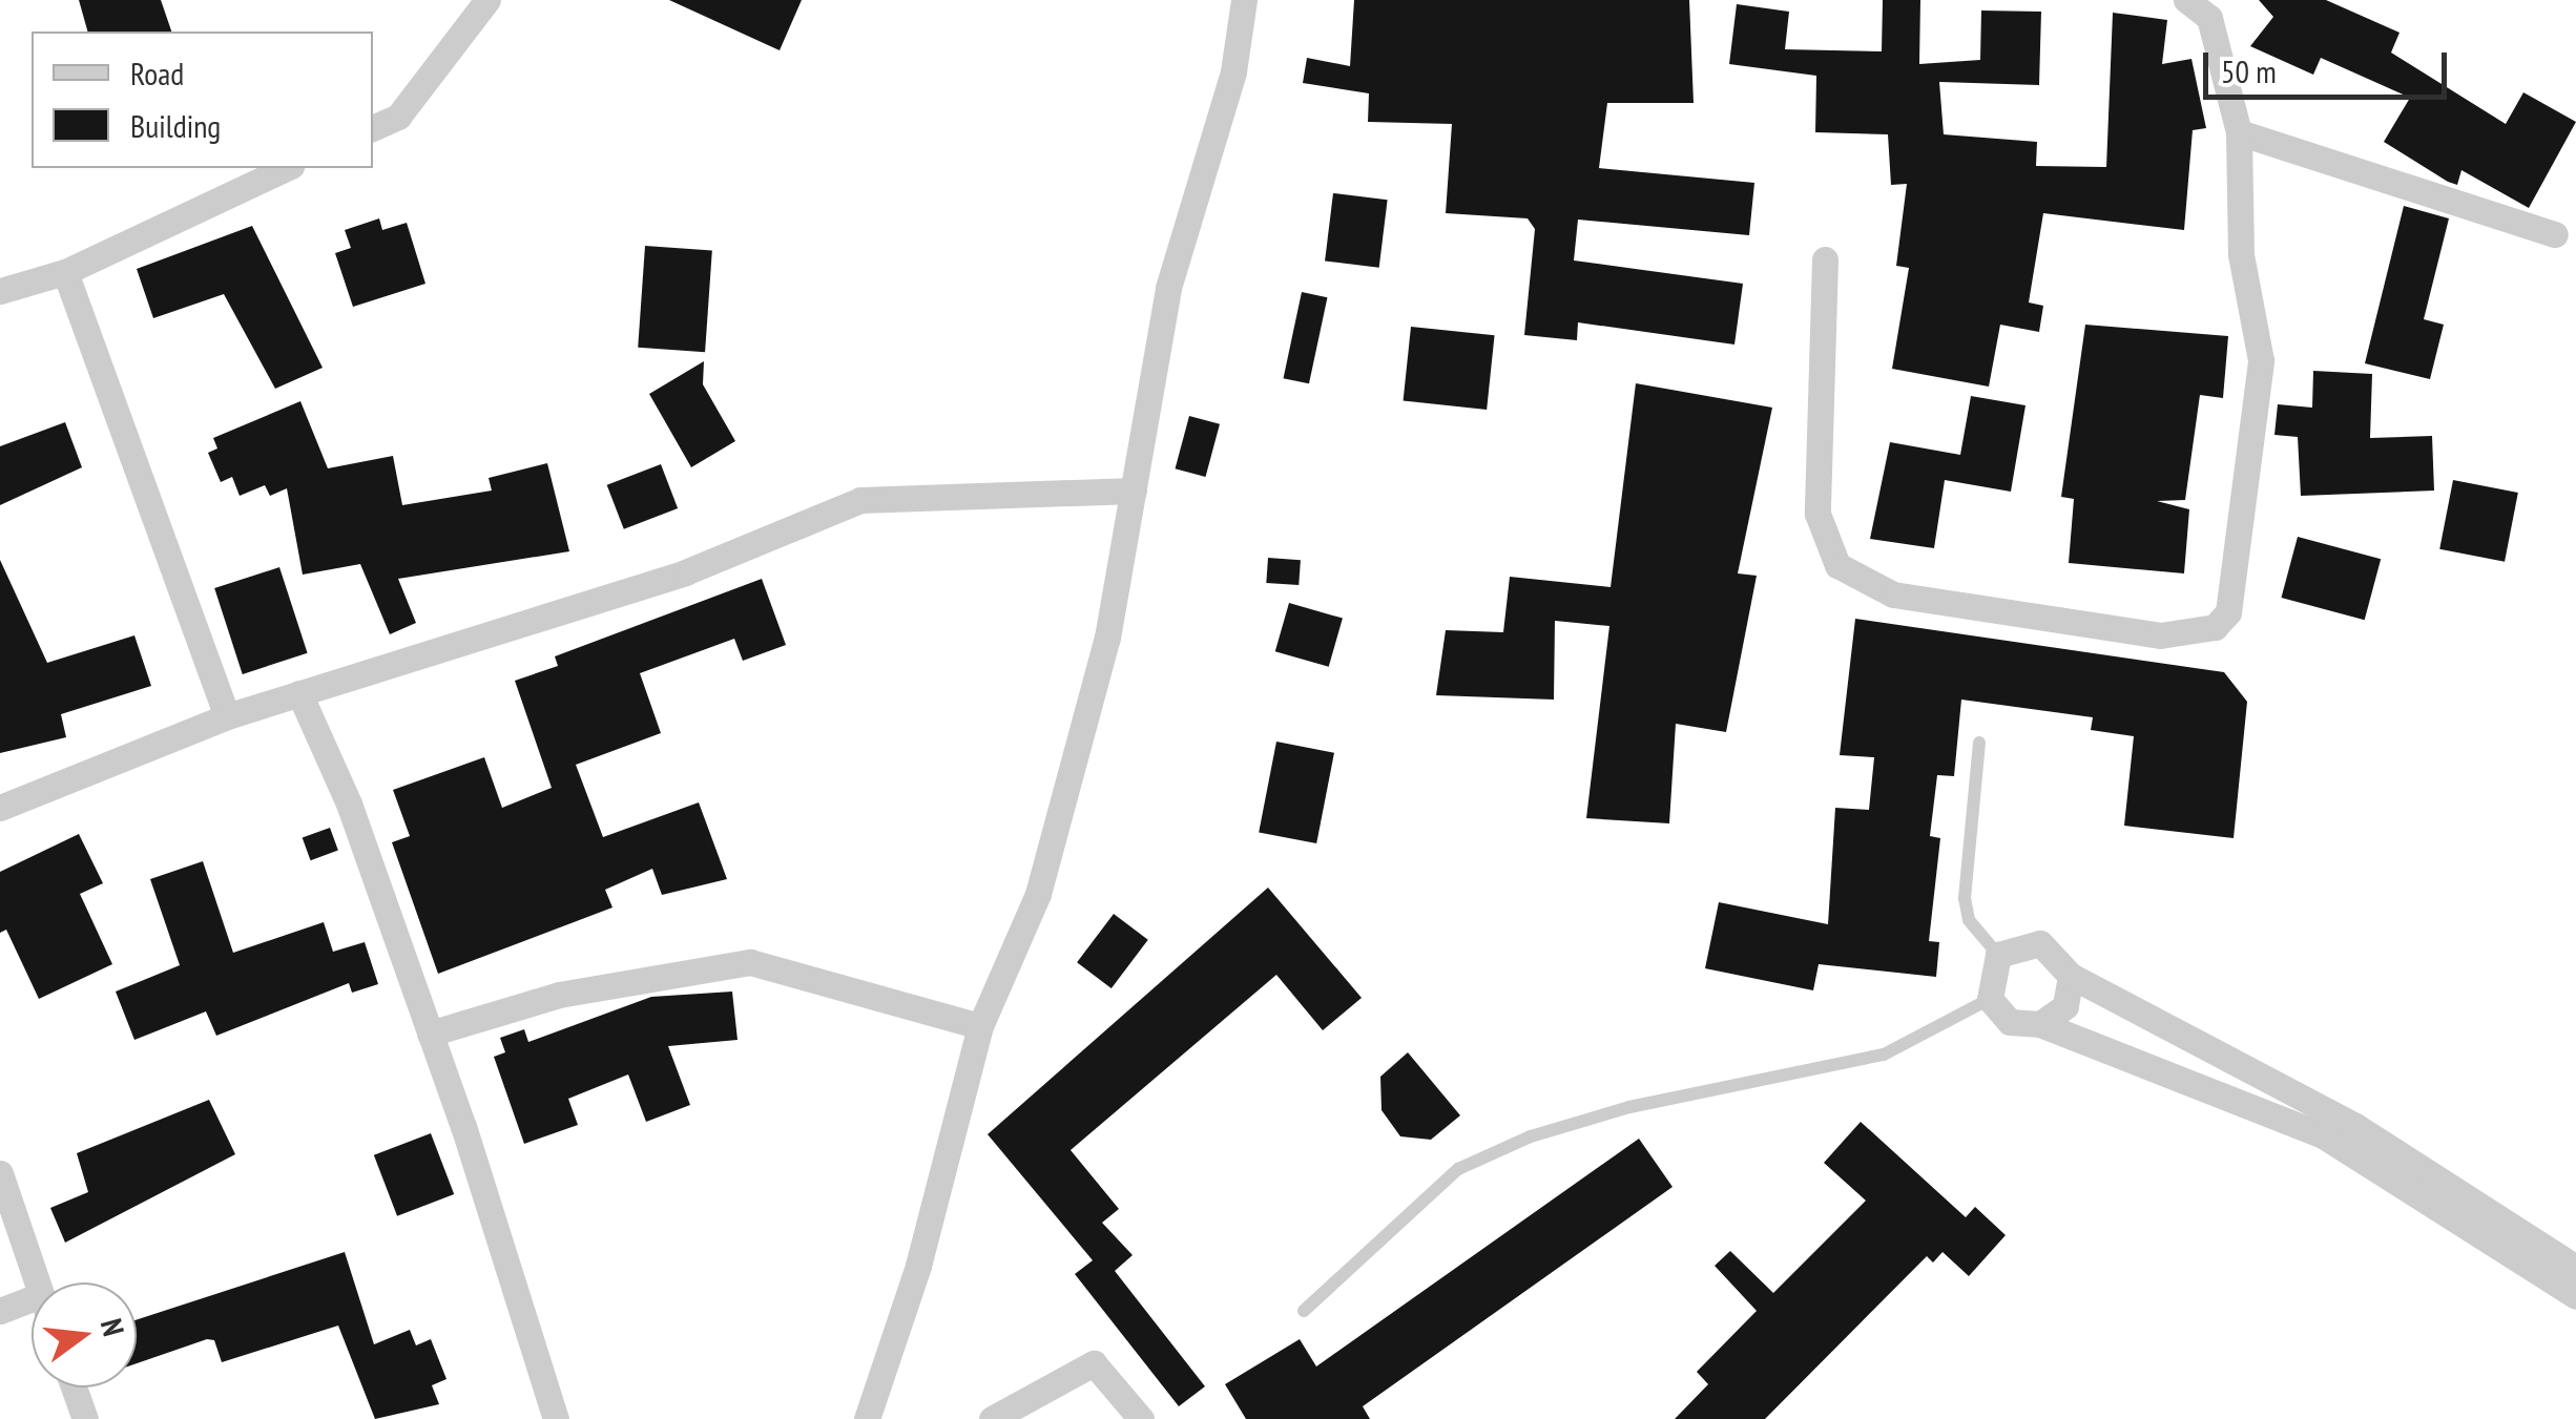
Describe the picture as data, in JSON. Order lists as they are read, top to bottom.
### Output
{
  "legend": ["Road", "Building"],
  "scale_bar": "50 m",
  "north": "right"
}
